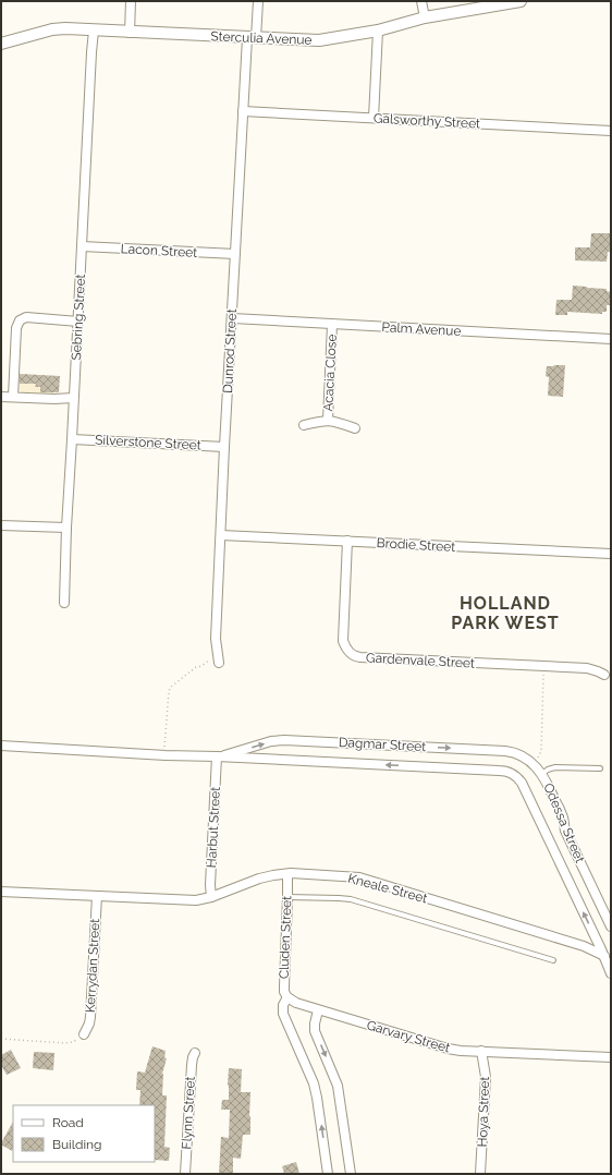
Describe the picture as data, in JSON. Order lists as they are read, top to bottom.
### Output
{
  "streets": {
    "street": [
      "Sterculia Avenue",
      "Galsworthy Street",
      "Lacon Street",
      "Sebring Street",
      "Palm Avenue",
      "Dunrod Street",
      "Acacia Close",
      "Silverstone Street",
      "Brodie Street",
      "Gardenvale Street",
      "Dagmar Street",
      "Odessa Street",
      "Harbut Street",
      "Kneale Street",
      "Cluden Street",
      "Kerrydan Street",
      "Garvary Street",
      "Hoya Street",
      "Flynn Street"
    ]
  },
  "crossings": [
    ["Sterculia Avenue", "Sebring Street"],
    ["Sterculia Avenue", "Dunrod Street"],
    ["Galsworthy Street", "Dunrod Street"],
    ["Lacon Street", "Sebring Street"],
    ["Lacon Street", "Dunrod Street"],
    ["Sebring Street", "Silverstone Street"],
    ["Palm Avenue", "Dunrod Street"],
    ["Palm Avenue", "Acacia Close"],
    ["Dunrod Street", "Silverstone Street"],
    ["Dunrod Street", "Brodie Street"],
    ["Brodie Street", "Gardenvale Street"],
    ["Dagmar Street", "Odessa Street"],
    ["Dagmar Street", "Harbut Street"],
    ["Odessa Street", "Kneale Street"],
    ["Harbut Street", "Kneale Street"],
    ["Kneale Street", "Cluden Street"],
    ["Kneale Street", "Kerrydan Street"],
    ["Cluden Street", "Garvary Street"],
    ["Garvary Street", "Hoya Street"]
  ],
  "districts": ["HOLLAND PARK WEST"],
  "legend": ["Road", "Building"]
}
